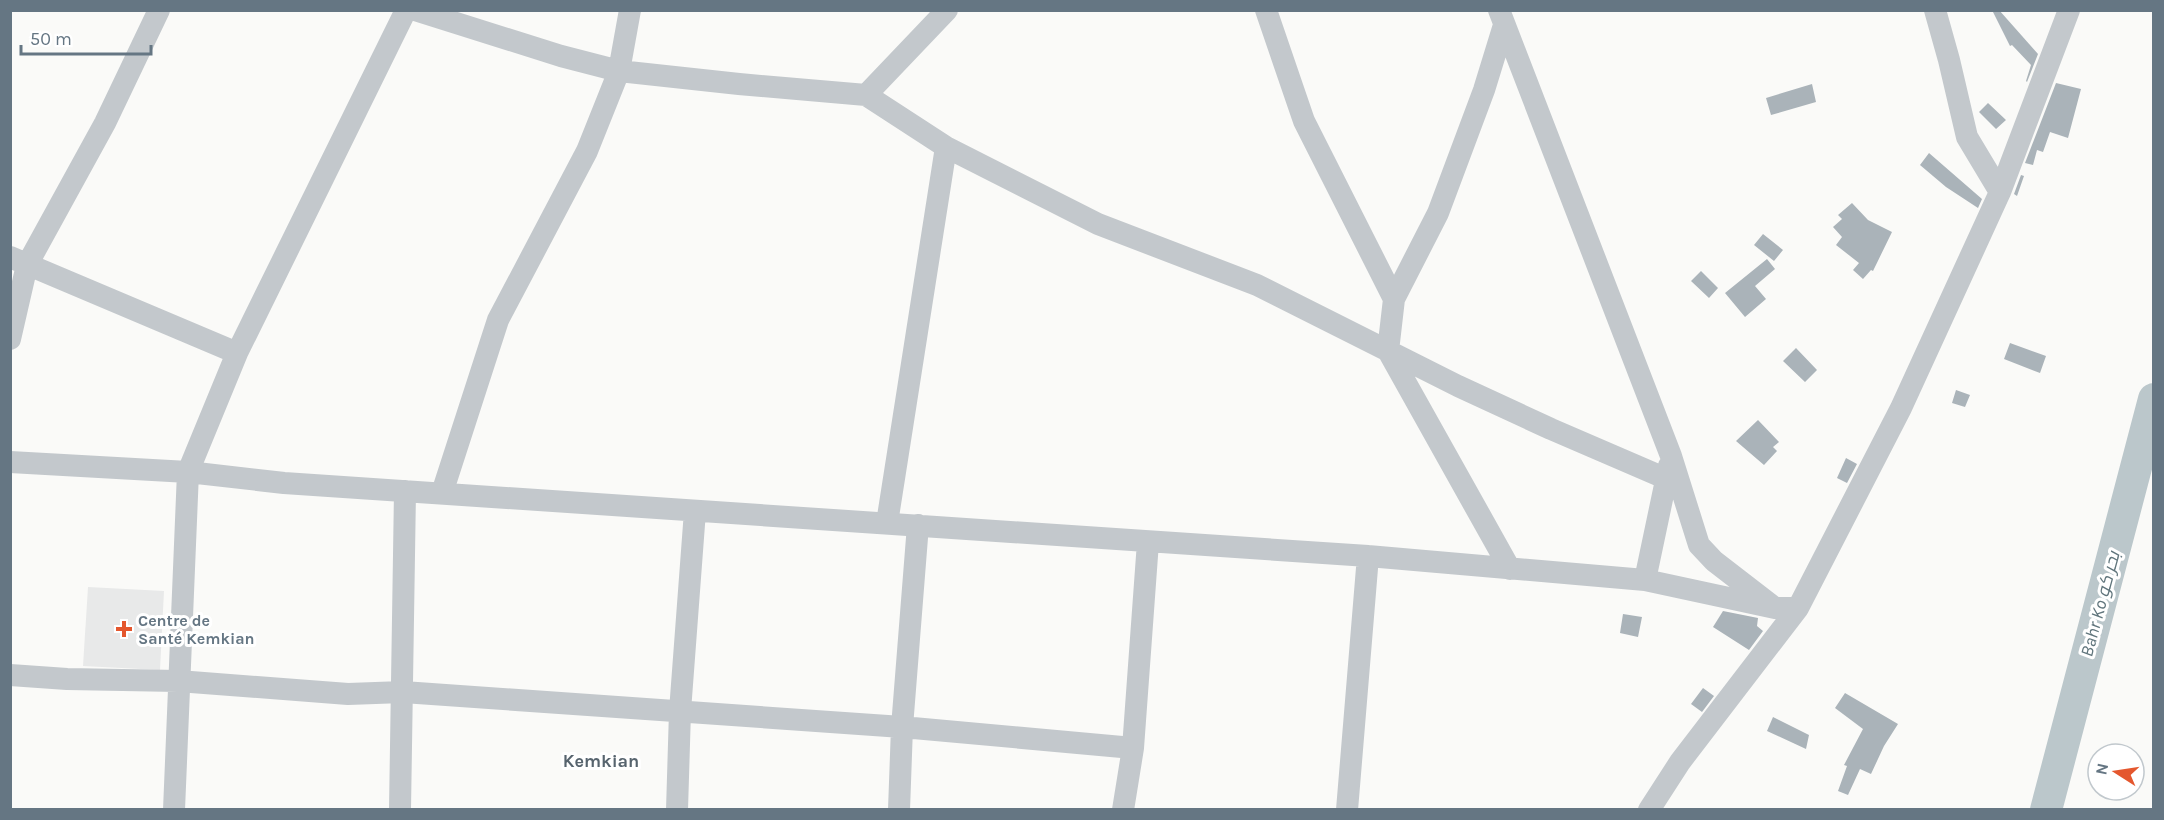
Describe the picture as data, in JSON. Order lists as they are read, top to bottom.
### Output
{
  "districts": ["Kemkian"],
  "water": ["Bahr Ko بحر كو"],
  "places": {
    "health": ["Centre de Santé Kemkian"]
  },
  "scale_bar": "50 m",
  "north": "left"
}
